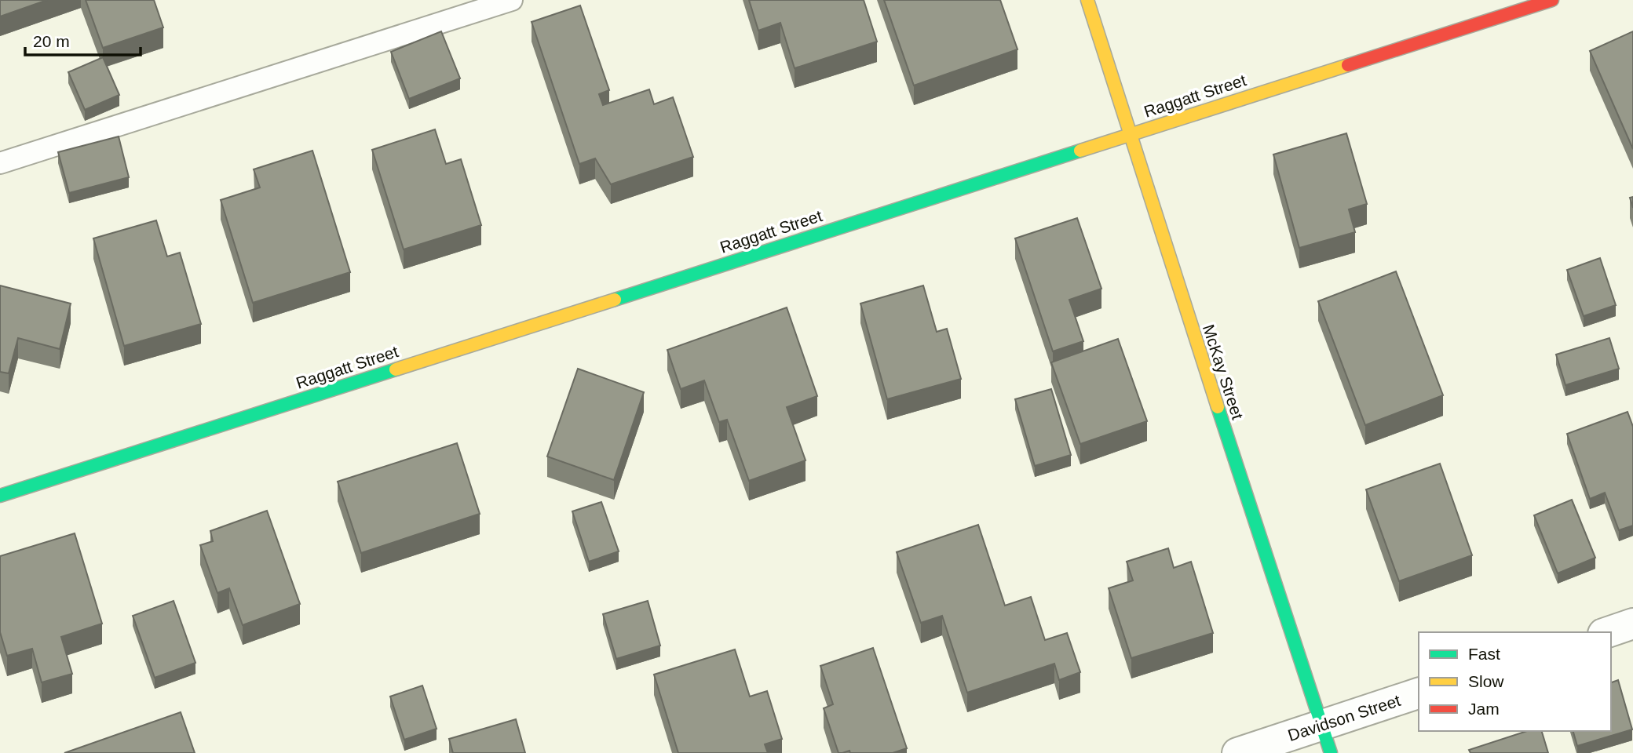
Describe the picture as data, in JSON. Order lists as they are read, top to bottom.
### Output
{
  "streets": {
    "street": ["Raggatt Street", "McKay Street", "Davidson Street"]
  },
  "crossings": [
    ["Raggatt Street", "McKay Street"],
    ["McKay Street", "Davidson Street"]
  ],
  "legend": ["Fast", "Slow", "Jam"],
  "scale_bar": "20 m"
}
